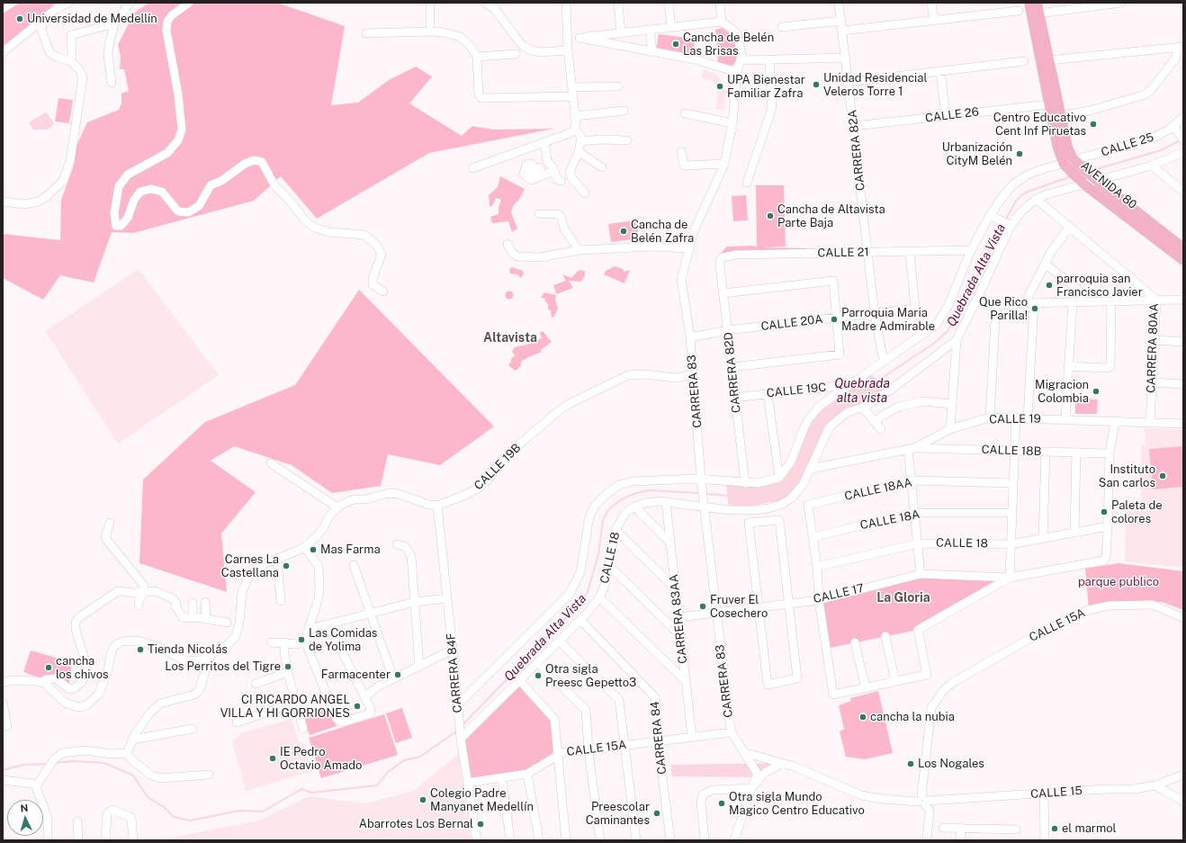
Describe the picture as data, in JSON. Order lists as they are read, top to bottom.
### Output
{
  "streets": {
    "main road": ["AVENIDA 80"],
    "street": [
      "CALLE 26",
      "CALLE 25",
      "CARRERA 82A",
      "CALLE 21",
      "CALLE 20A",
      "CARRERA 80AA",
      "CARRERA 82D",
      "CALLE 19C",
      "CARRERA 83",
      "CALLE 19",
      "CALLE 18B",
      "CALLE 19B",
      "CALLE 18AA",
      "CALLE 18A",
      "CALLE 18",
      "CALLE 17",
      "CARRERA 83AA",
      "CALLE 15A",
      "CARRERA 84F",
      "CARRERA 84",
      "CALLE 15"
    ]
  },
  "crossings": [
    ["CALLE 26", "CARRERA 82A"],
    ["CALLE 26", "AVENIDA 80"],
    ["CALLE 25", "AVENIDA 80"],
    ["CALLE 25", "CALLE 21"],
    ["CALLE 25", "CALLE 19C"],
    ["CARRERA 82A", "CALLE 21"],
    ["CARRERA 82A", "CALLE 20A"],
    ["CARRERA 82A", "CALLE 19C"],
    ["CALLE 21", "CALLE 20A"],
    ["CALLE 21", "CARRERA 82D"],
    ["CALLE 21", "CALLE 19C"],
    ["CALLE 20A", "CARRERA 82D"],
    ["CALLE 20A", "CARRERA 83"],
    ["CARRERA 80AA", "CALLE 19"],
    ["CARRERA 82D", "CALLE 19C"],
    ["CARRERA 83", "CALLE 19B"],
    ["CARRERA 83", "CALLE 17"],
    ["CARRERA 83", "CALLE 15A"],
    ["CARRERA 83", "CALLE 15"],
    ["CALLE 19", "CALLE 18B"],
    ["CALLE 19B", "CARRERA 84F"],
    ["CALLE 18AA", "CALLE 18A"],
    ["CALLE 18", "CALLE 17"],
    ["CALLE 18", "CARRERA 84F"],
    ["CALLE 18", "CARRERA 84"],
    ["CALLE 17", "CARRERA 83AA"],
    ["CARRERA 83AA", "CALLE 15A"],
    ["CALLE 15A", "CARRERA 84F"],
    ["CALLE 15A", "CARRERA 84"],
    ["CALLE 15A", "CALLE 15"]
  ],
  "districts": ["Altavista", "La Gloria"],
  "water": ["Quebrada Alta Vista", "Quebrada alta vista"],
  "parks": ["parque publico"],
  "places": [
    "Universidad de Medellín",
    "Cancha de Belén Las Brisas",
    "Unidad Residencial Veleros Torre 1",
    "UPA Bienestar Familiar Zafra",
    "Centro Educativo Cent Inf Piruetas",
    "Urbanización CityM Belén",
    "Cancha de Altavista Parte Baja",
    "Cancha de Belén Zafra",
    "parroquia san Francisco Javier",
    "Que Rico Parilla!",
    "Parroquia Maria Madre Admirable",
    "Migracion Colombia",
    "Instituto San carlos",
    "Paleta de colores",
    "Mas Farma",
    "Carnes La Castellana",
    "Fruver El Cosechero",
    "Las Comidas de Yolima",
    "Tienda Nicolás",
    "Los Perritos del Tigre",
    "cancha los chivos",
    "Farmacenter",
    "Otra sigla Preesc Gepetto3",
    "CI RICARDO ANGEL VILLA Y HI GORRIONES",
    "cancha la nubia",
    "IE Pedro Octavio Amado",
    "Los Nogales",
    "Colegio Padre Manyanet Medellín",
    "Otra sigla Mundo Magico Centro Educativo",
    "Preescolar Caminantes",
    "Abarrotes Los Bernal",
    "el marmol"
  ],
  "north": "top"
}
